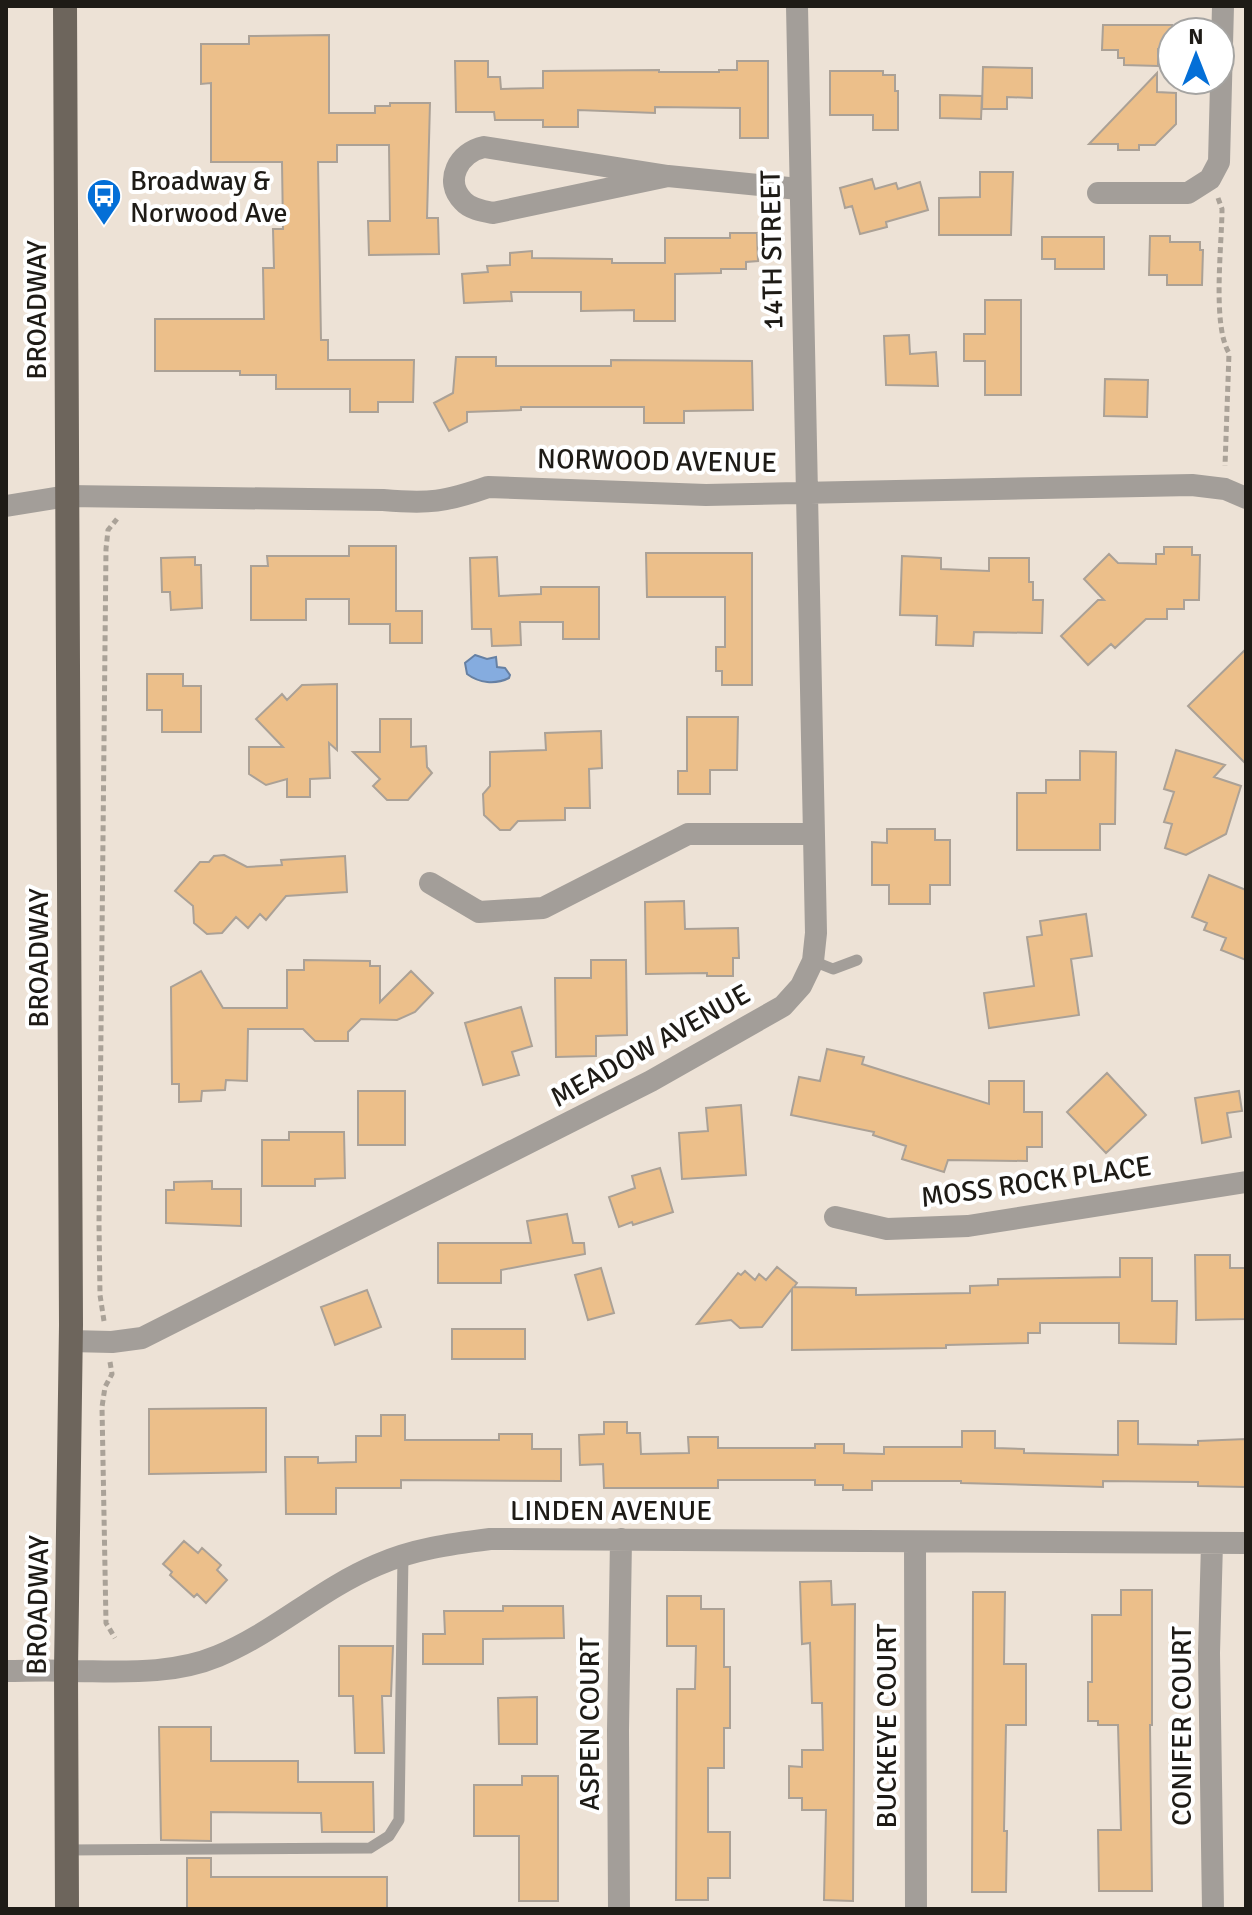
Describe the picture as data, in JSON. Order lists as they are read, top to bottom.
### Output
{
  "streets": {
    "main road": ["BROADWAY"],
    "street": [
      "14TH STREET",
      "NORWOOD AVENUE",
      "MEADOW AVENUE",
      "MOSS ROCK PLACE",
      "LINDEN AVENUE",
      "ASPEN COURT",
      "BUCKEYE COURT",
      "CONIFER COURT"
    ]
  },
  "crossings": [
    ["14TH STREET", "NORWOOD AVENUE"],
    ["14TH STREET", "MEADOW AVENUE"],
    ["BROADWAY", "NORWOOD AVENUE"],
    ["BROADWAY", "MEADOW AVENUE"],
    ["BROADWAY", "LINDEN AVENUE"],
    ["NORWOOD AVENUE", "MEADOW AVENUE"],
    ["LINDEN AVENUE", "ASPEN COURT"],
    ["LINDEN AVENUE", "BUCKEYE COURT"],
    ["LINDEN AVENUE", "CONIFER COURT"]
  ],
  "places": {
    "bus stop": ["Broadway & Norwood Ave"]
  },
  "north": "top"
}
